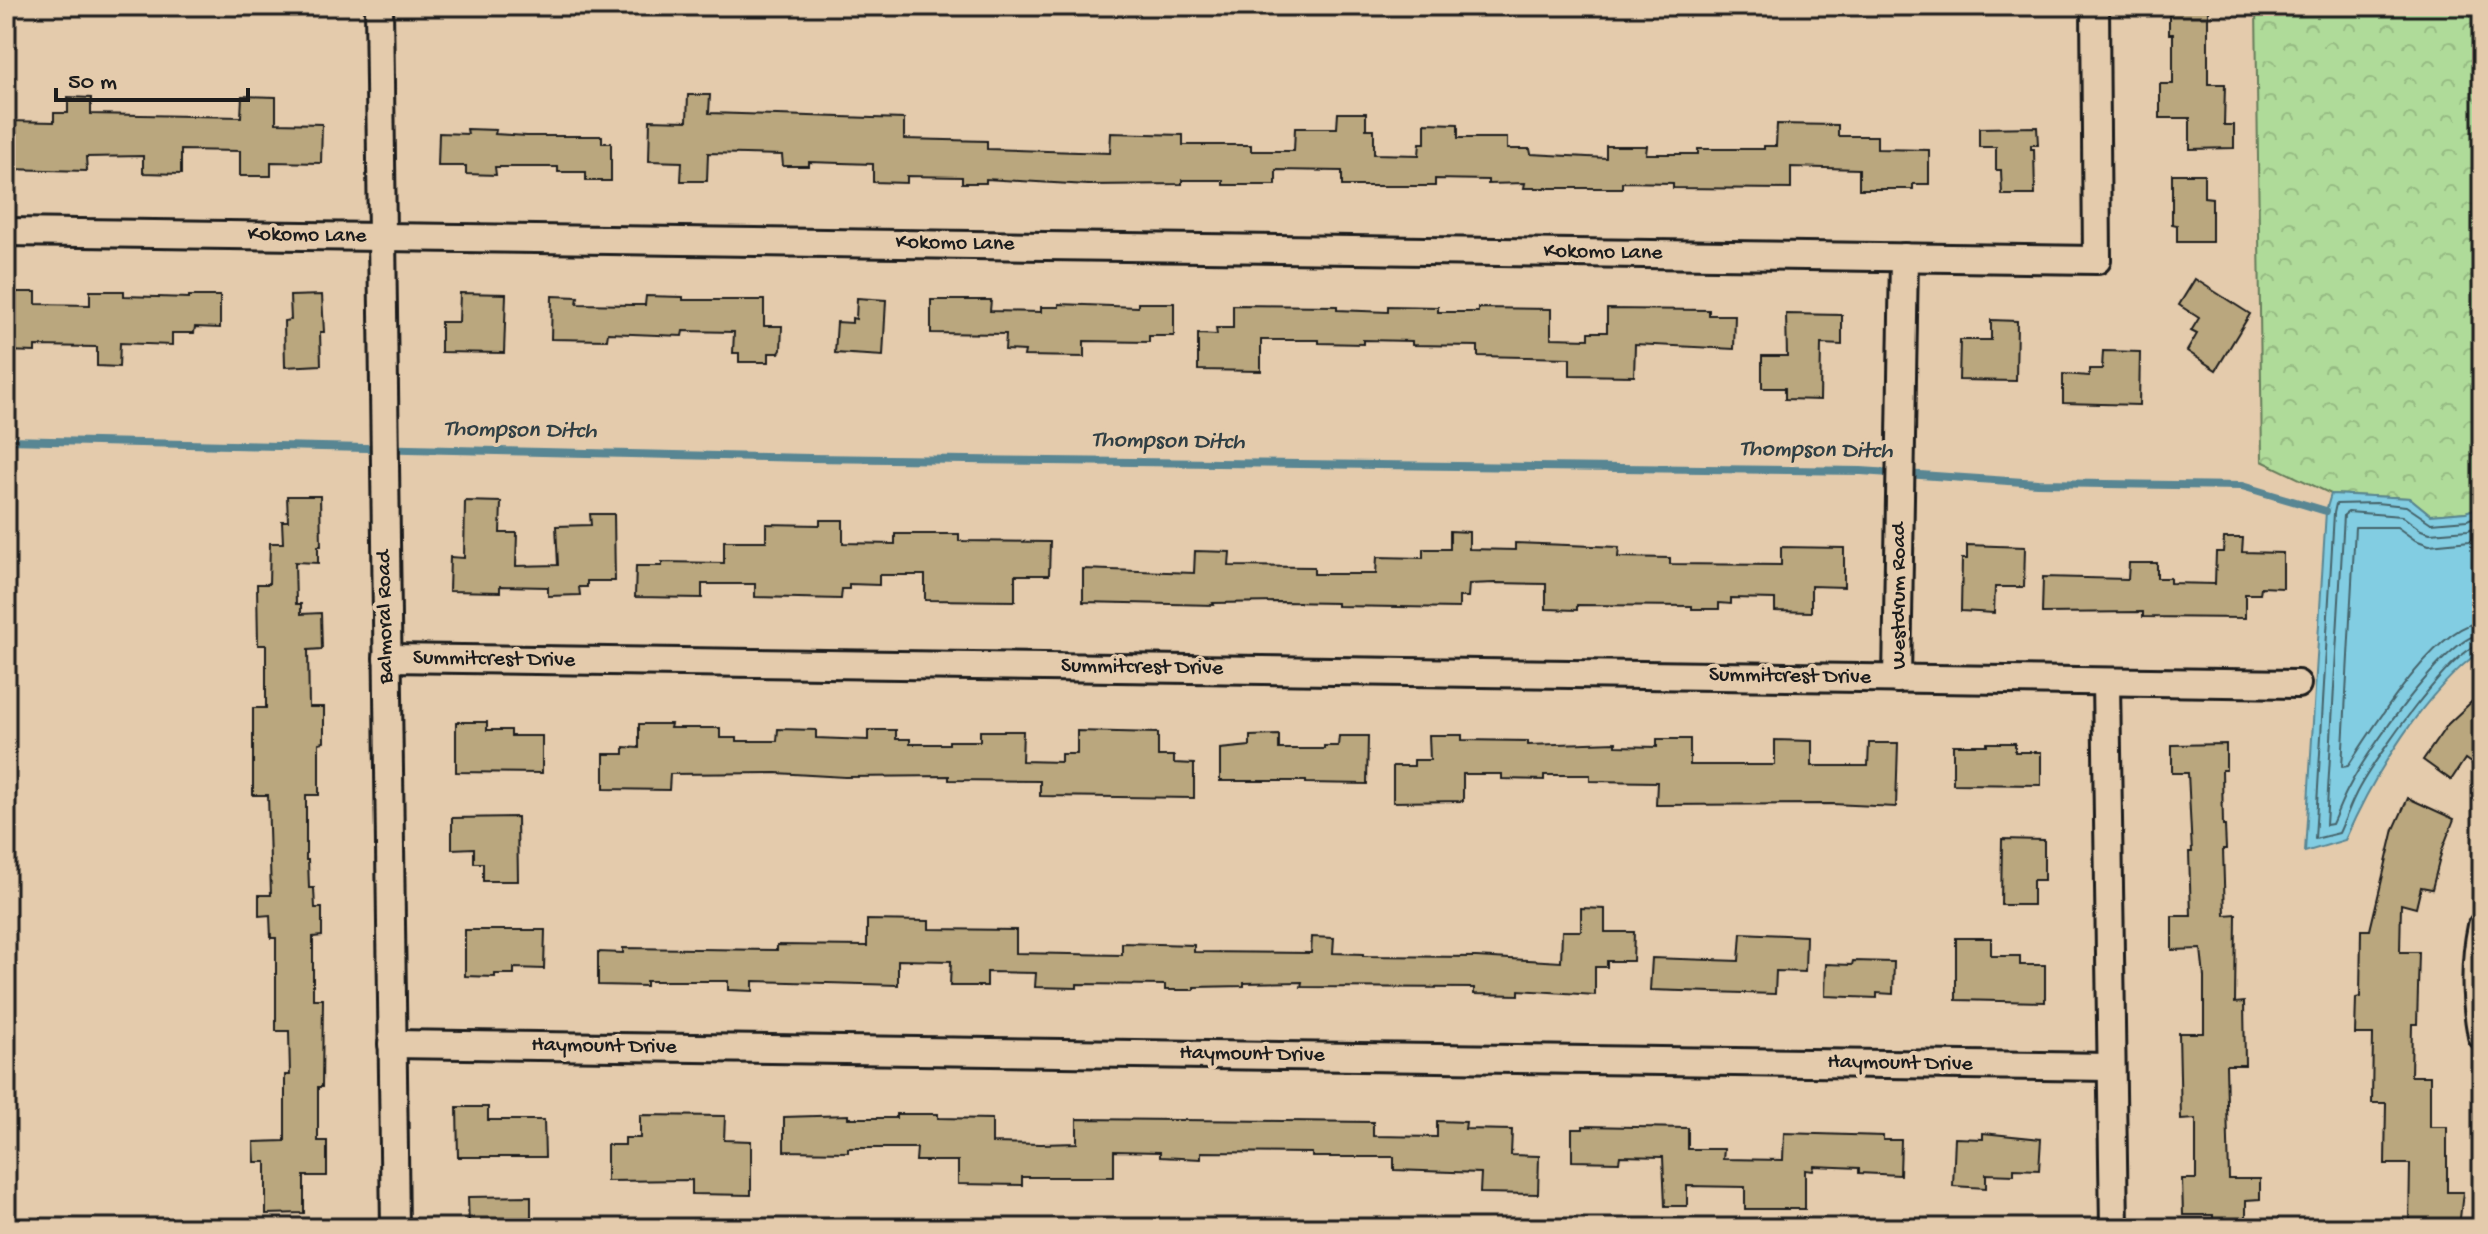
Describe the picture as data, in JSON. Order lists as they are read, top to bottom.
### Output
{
  "streets": {
    "street": [
      "Kokomo Lane",
      "Westdrum Road",
      "Balmoral Road",
      "Summitcrest Drive",
      "Haymount Drive"
    ]
  },
  "crossings": [
    ["Kokomo Lane", "Westdrum Road"],
    ["Kokomo Lane", "Balmoral Road"],
    ["Westdrum Road", "Summitcrest Drive"],
    ["Balmoral Road", "Summitcrest Drive"],
    ["Balmoral Road", "Haymount Drive"]
  ],
  "water": ["Thompson Ditch"],
  "scale_bar": "50 m"
}
